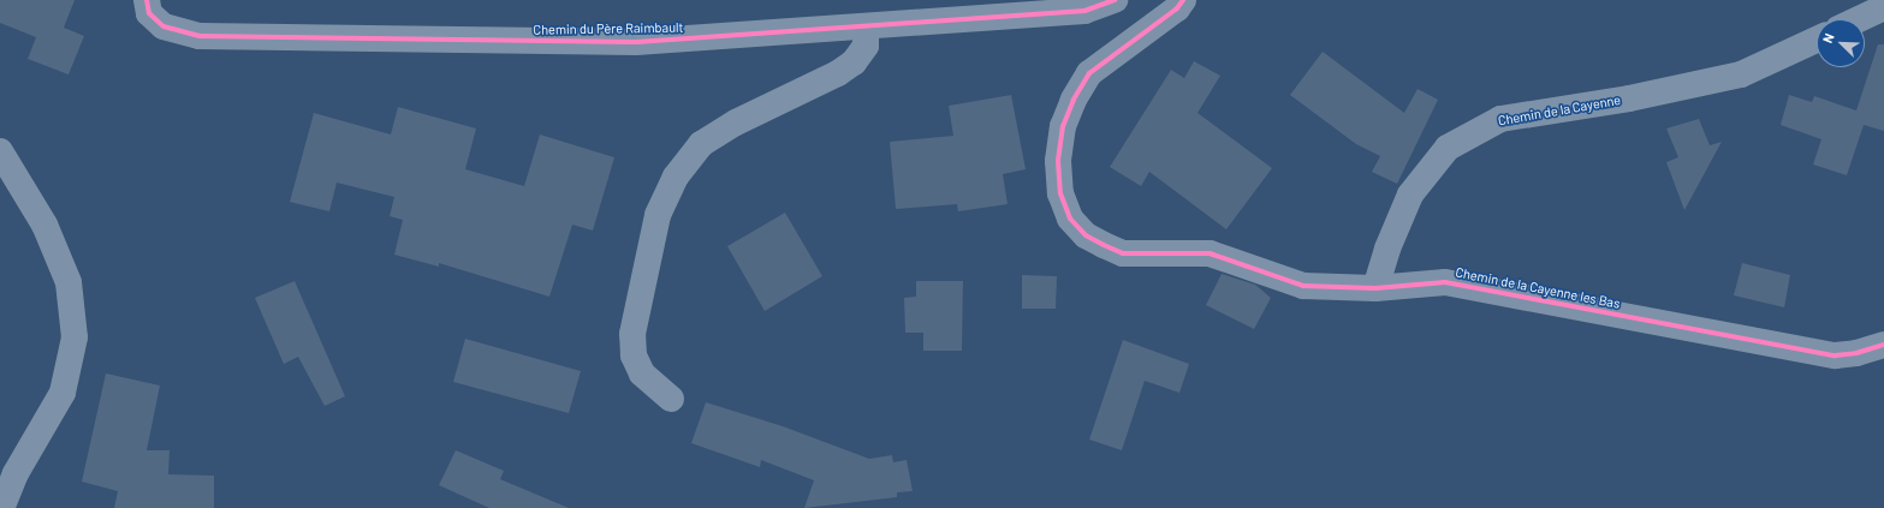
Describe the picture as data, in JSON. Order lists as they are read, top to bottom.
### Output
{
  "streets": {
    "street": ["Chemin du Père Raimbault", "Chemin de la Cayenne", "Chemin de la Cayenne les Bas"]
  },
  "crossings": [
    ["Chemin de la Cayenne", "Chemin de la Cayenne les Bas"]
  ],
  "north": "top left"
}
